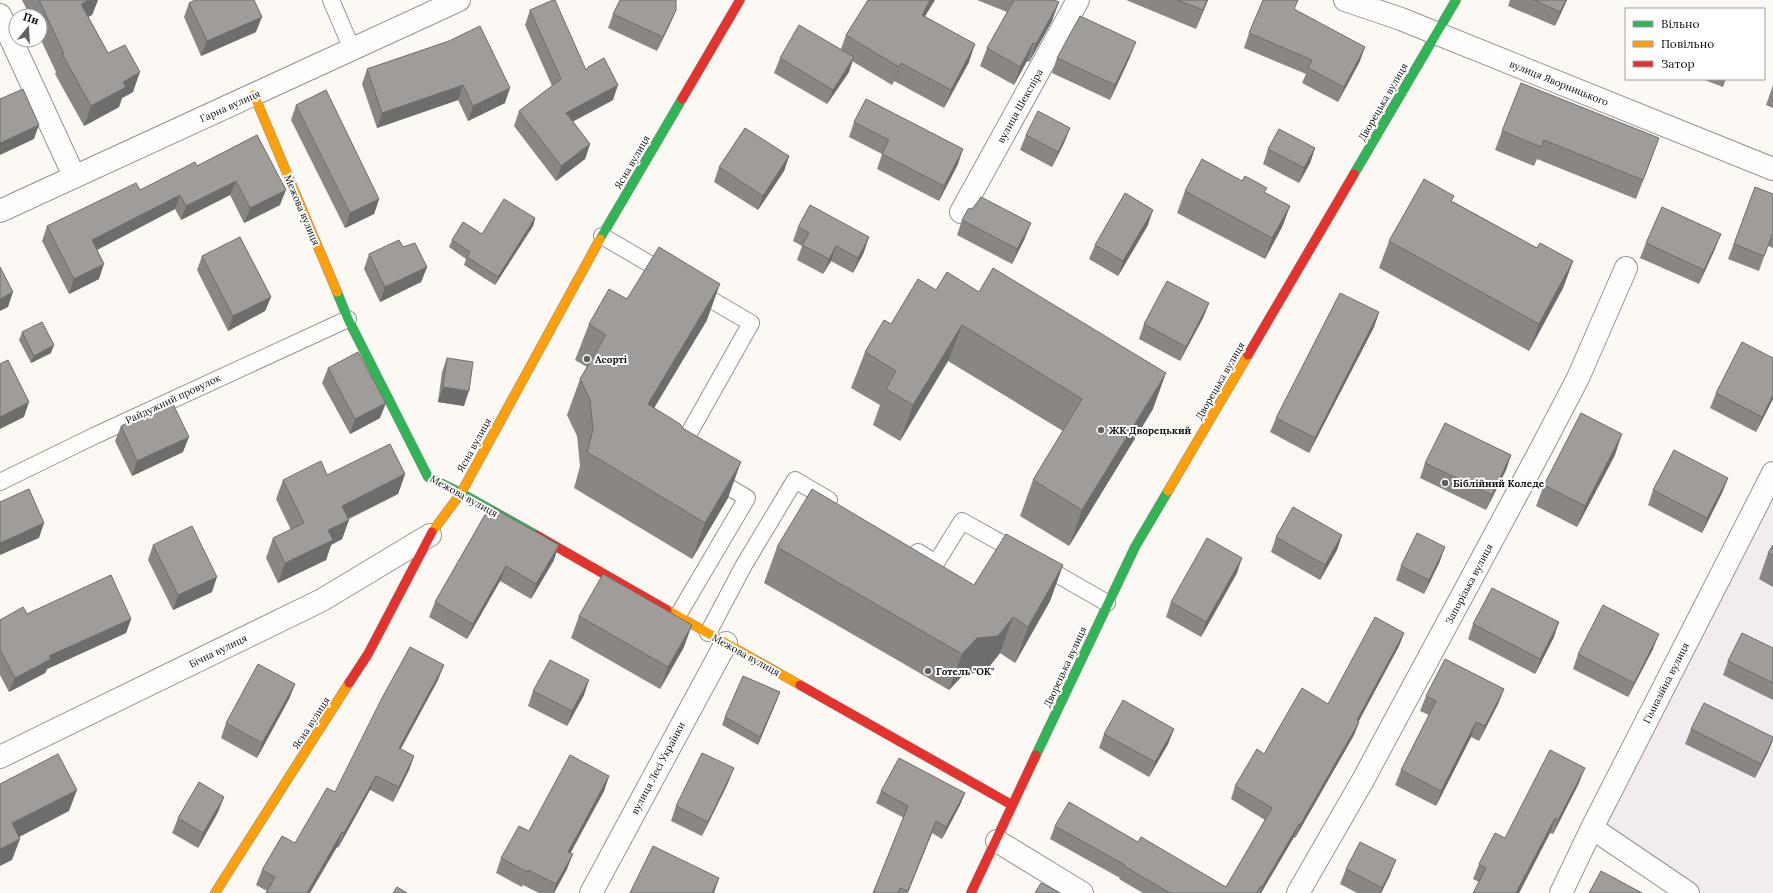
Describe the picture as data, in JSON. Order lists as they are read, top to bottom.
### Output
{
  "streets": {
    "street": [
      "вулиця Яворницького",
      "Дворецька вулиця",
      "Гарна вулиця",
      "вулиця Шекспіра",
      "Ясна вулиця",
      "Межова вулиця",
      "Запорізька вулиця",
      "Бічна вулиця",
      "Гімназійна вулиця",
      "вулиця Лесі Українки"
    ],
    "lane": ["Райдужний провулок"]
  },
  "crossings": [
    ["вулиця Яворницького", "Дворецька вулиця"],
    ["Дворецька вулиця", "Межова вулиця"],
    ["Гарна вулиця", "Межова вулиця"],
    ["Ясна вулиця", "Межова вулиця"],
    ["Ясна вулиця", "Бічна вулиця"],
    ["Межова вулиця", "Райдужний провулок"],
    ["Межова вулиця", "вулиця Лесі Українки"]
  ],
  "places": [
    "Асорті",
    "ЖК Дворецький",
    "Біблійний Коледе",
    "Готель \"ОК\""
  ],
  "legend": ["Вільно", "Повільно", "Затор"],
  "north": "top"
}
